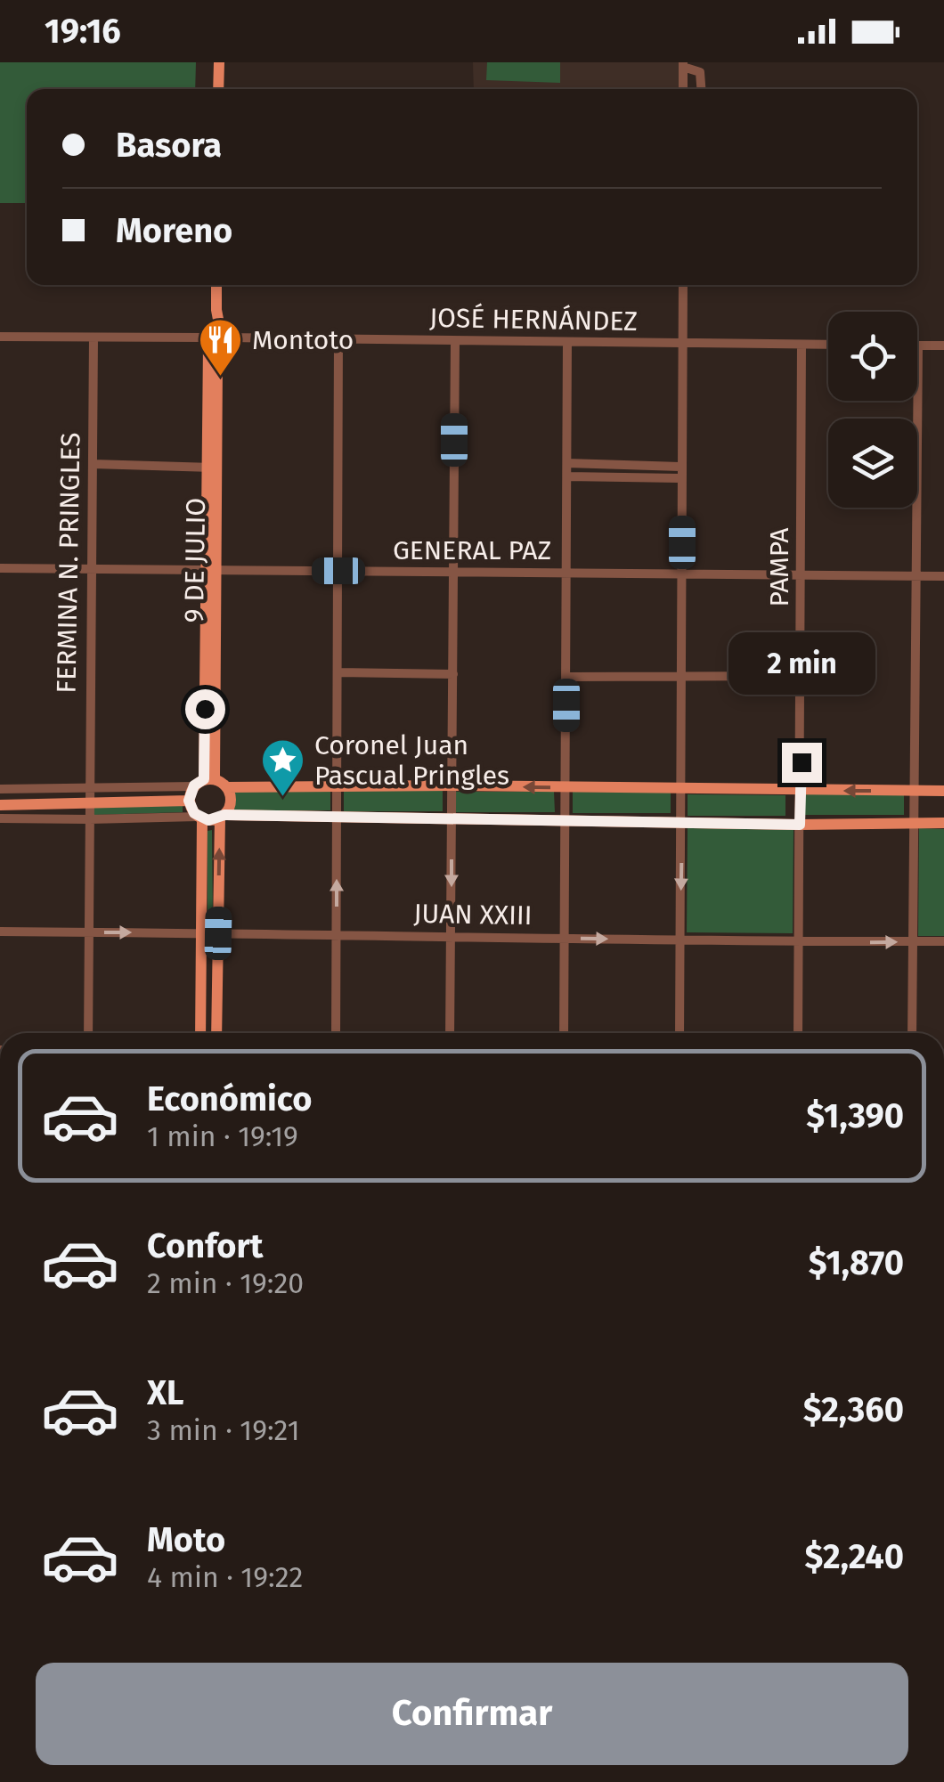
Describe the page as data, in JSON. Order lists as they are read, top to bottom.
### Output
{
  "streets": {
    "main road": ["9 DE JULIO"],
    "street": [
      "JOSÉ HERNÁNDEZ",
      "GENERAL PAZ",
      "FERMINA N. PRINGLES",
      "PAMPA",
      "JUAN XXIII"
    ]
  },
  "crossings": [
    ["JOSÉ HERNÁNDEZ", "9 DE JULIO"],
    ["JOSÉ HERNÁNDEZ", "FERMINA N. PRINGLES"],
    ["JOSÉ HERNÁNDEZ", "PAMPA"],
    ["GENERAL PAZ", "9 DE JULIO"],
    ["GENERAL PAZ", "FERMINA N. PRINGLES"],
    ["GENERAL PAZ", "PAMPA"],
    ["FERMINA N. PRINGLES", "JUAN XXIII"],
    ["PAMPA", "JUAN XXIII"]
  ],
  "one_way": ["JUAN XXIII"],
  "places": {
    "restaurant": ["Montoto"],
    "place": ["Coronel Juan Pascual Pringles"]
  },
  "page": {
    "status": "19:16",
    "banner": ["Basora", "Moreno"],
    "bubble": "2 min",
    "list": [
      {
        "name": "Económico",
        "note": "1 min · 19:19",
        "value": "$1,390"
      },
      {
        "name": "Confort",
        "note": "2 min · 19:20",
        "value": "$1,870"
      },
      {
        "name": "XL",
        "note": "3 min · 19:21",
        "value": "$2,360"
      },
      {
        "name": "Moto",
        "note": "4 min · 19:22",
        "value": "$2,240"
      }
    ],
    "buttons": "Confirmar"
  }
}
